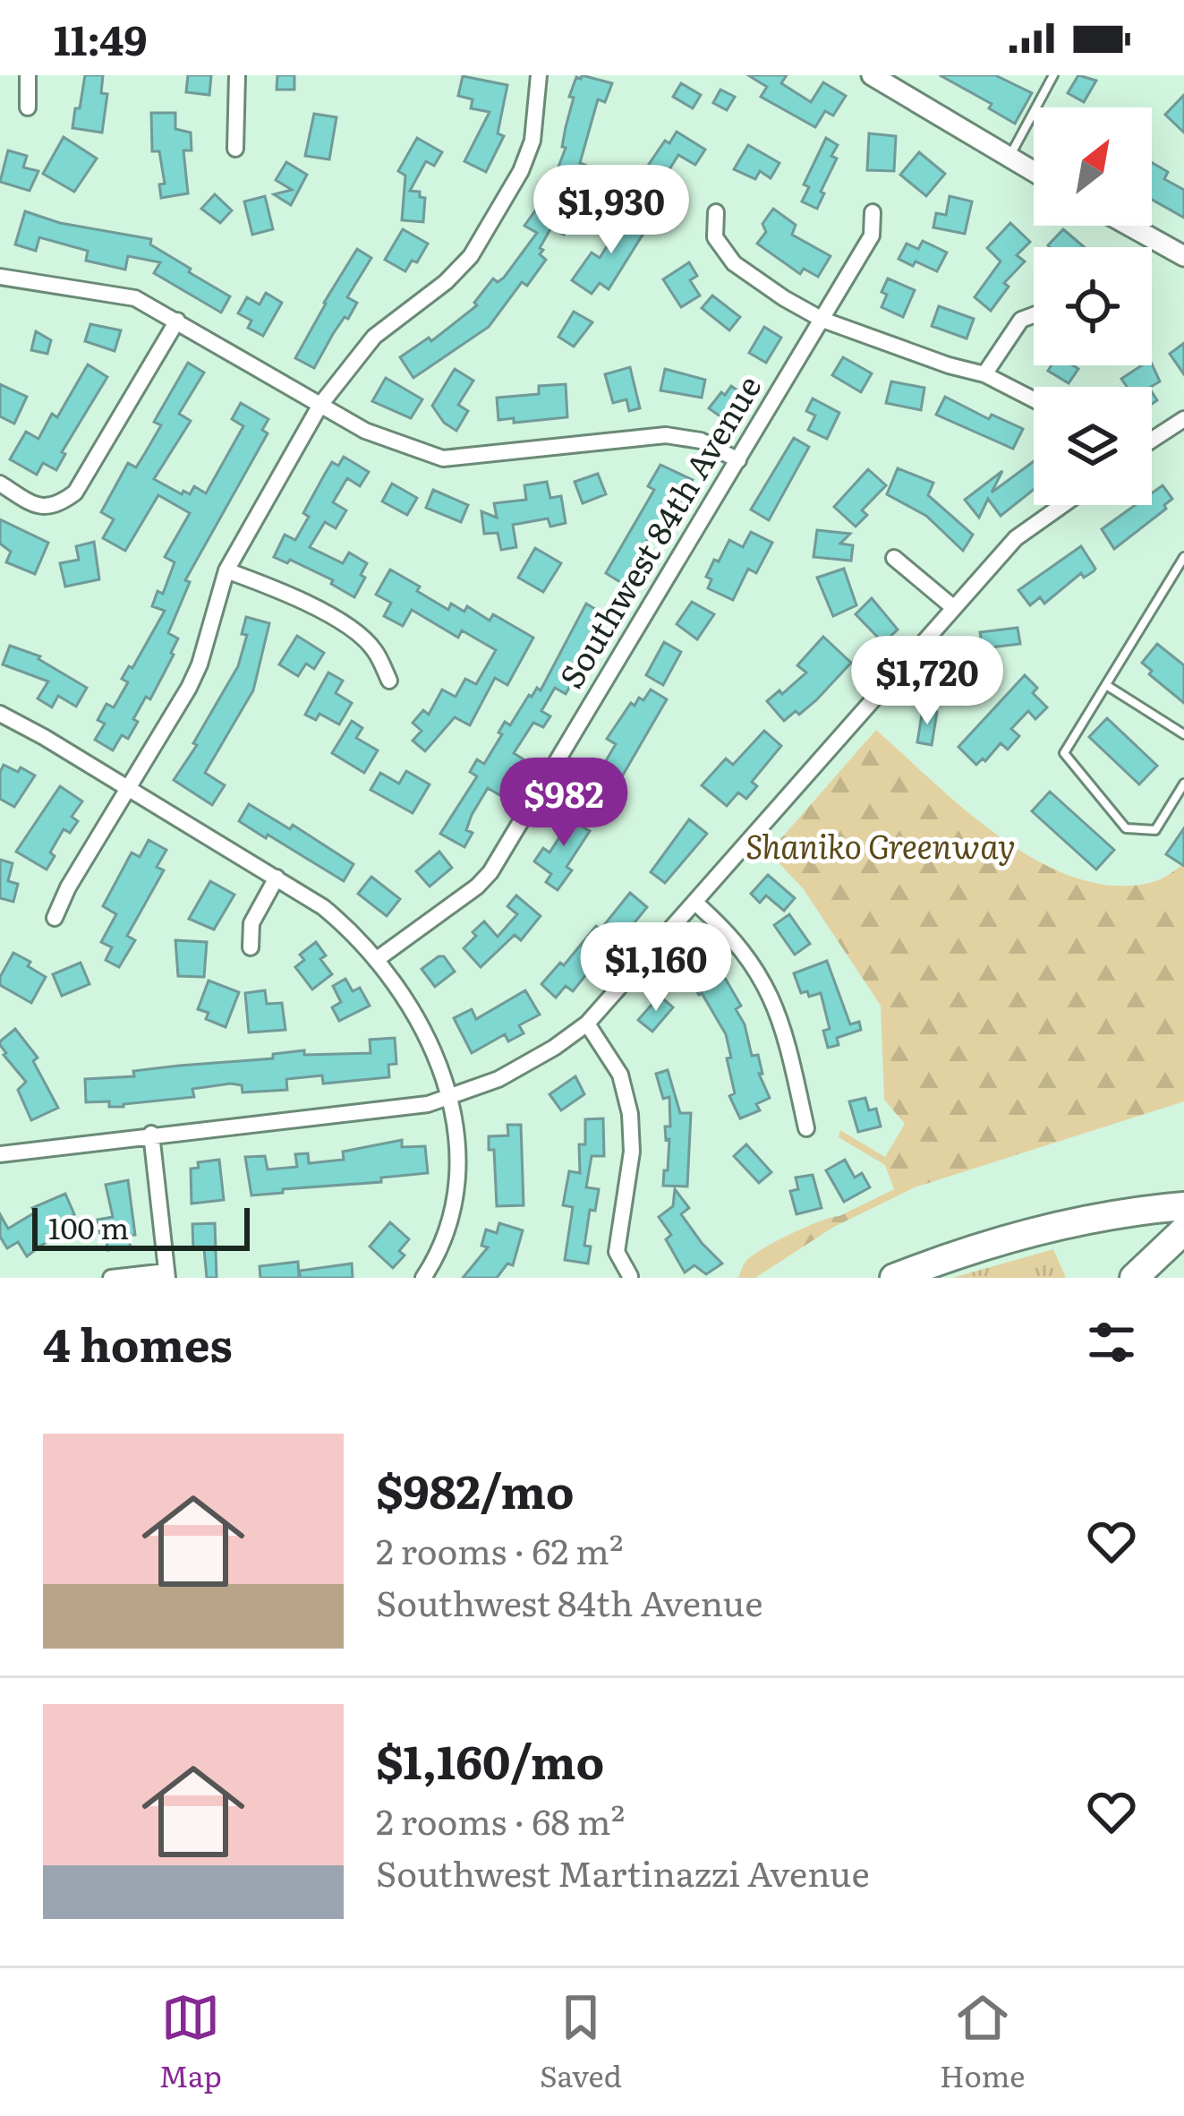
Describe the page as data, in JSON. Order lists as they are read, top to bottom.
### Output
{
  "streets": {
    "street": ["Southwest 84th Avenue"]
  },
  "parks": ["Shaniko Greenway"],
  "scale_bar": "100 m",
  "north": "top right",
  "page": {
    "status": "11:49",
    "price": [
      "$1,930",
      "$1,720",
      "$982",
      "$1,160"
    ],
    "scale": "100 m",
    "heading": "4 homes",
    "list": [
      {
        "name": "$982/mo",
        "note": "2 rooms · 62 m² · Southwest 84th Avenue"
      },
      {
        "name": "$1,160/mo",
        "note": "2 rooms · 68 m² · Southwest Martinazzi Avenue"
      }
    ],
    "tabs": ["Map", "Saved", "Home"]
  }
}
